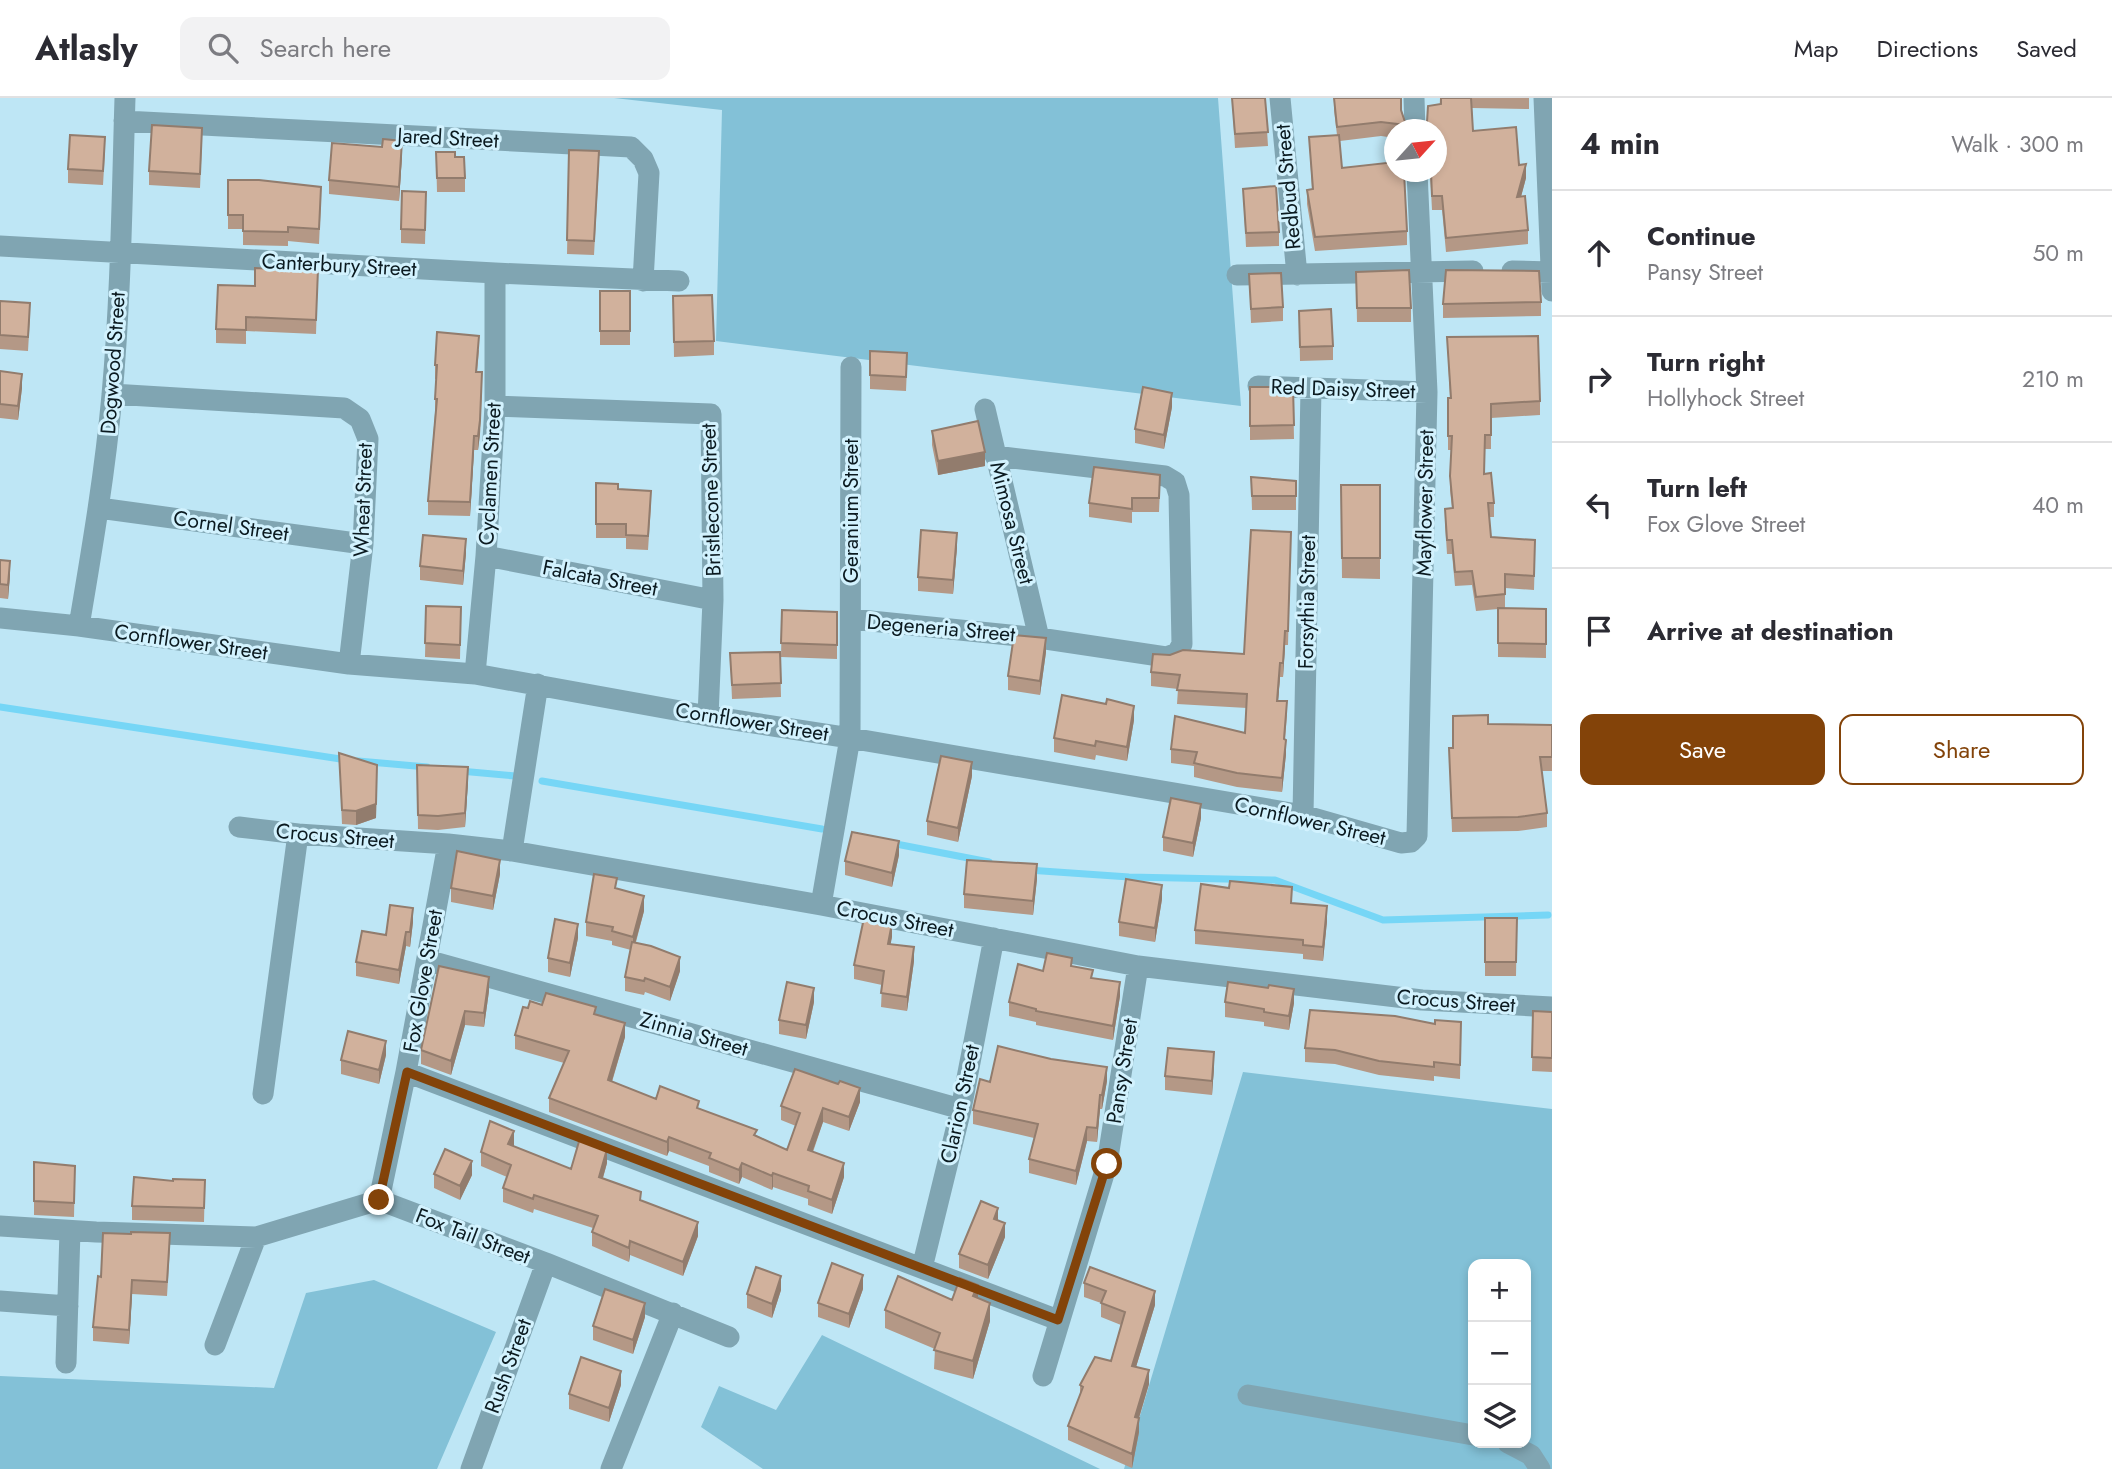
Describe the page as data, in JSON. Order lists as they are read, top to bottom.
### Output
{
  "streets": {
    "street": [
      "Jared Street",
      "Redbud Street",
      "Canterbury Street",
      "Dogwood Street",
      "Red Daisy Street",
      "Cyclamen Street",
      "Wheat Street",
      "Bristlecone Street",
      "Mayflower Street",
      "Geranium Street",
      "Mimosa Street",
      "Cornel Street",
      "Falcata Street",
      "Forsythia Street",
      "Degeneria Street",
      "Cornflower Street",
      "Crocus Street",
      "Fox Glove Street",
      "Zinnia Street",
      "Pansy Street",
      "Clarion Street",
      "Fox Tail Street",
      "Rush Street"
    ]
  },
  "crossings": [
    ["Jared Street", "Canterbury Street"],
    ["Jared Street", "Dogwood Street"],
    ["Canterbury Street", "Dogwood Street"],
    ["Canterbury Street", "Cyclamen Street"],
    ["Dogwood Street", "Wheat Street"],
    ["Dogwood Street", "Cornel Street"],
    ["Dogwood Street", "Cornflower Street"],
    ["Red Daisy Street", "Mayflower Street"],
    ["Red Daisy Street", "Forsythia Street"],
    ["Cyclamen Street", "Bristlecone Street"],
    ["Cyclamen Street", "Falcata Street"],
    ["Cyclamen Street", "Cornflower Street"],
    ["Wheat Street", "Cornel Street"],
    ["Wheat Street", "Cornflower Street"],
    ["Bristlecone Street", "Falcata Street"],
    ["Bristlecone Street", "Cornflower Street"],
    ["Mayflower Street", "Cornflower Street"],
    ["Geranium Street", "Degeneria Street"],
    ["Geranium Street", "Cornflower Street"],
    ["Geranium Street", "Crocus Street"],
    ["Mimosa Street", "Degeneria Street"],
    ["Forsythia Street", "Cornflower Street"],
    ["Crocus Street", "Fox Glove Street"],
    ["Crocus Street", "Pansy Street"],
    ["Crocus Street", "Clarion Street"],
    ["Fox Glove Street", "Zinnia Street"],
    ["Fox Glove Street", "Fox Tail Street"],
    ["Zinnia Street", "Clarion Street"],
    ["Fox Tail Street", "Rush Street"]
  ],
  "north": "top right",
  "page": {
    "header": "Atlasly",
    "search": "Search here",
    "nav": ["Map", "Directions", "Saved"],
    "heading": ["4 min", "Walk · 300 m"],
    "list": [
      ["Continue", "Pansy Street", "50 m"],
      ["Turn right", "Hollyhock Street", "210 m"],
      ["Turn left", "Fox Glove Street", "40 m"],
      "Arrive at destination"
    ],
    "buttons": ["Save", "Share"],
    "map_buttons": ["+", "−"]
  }
}
